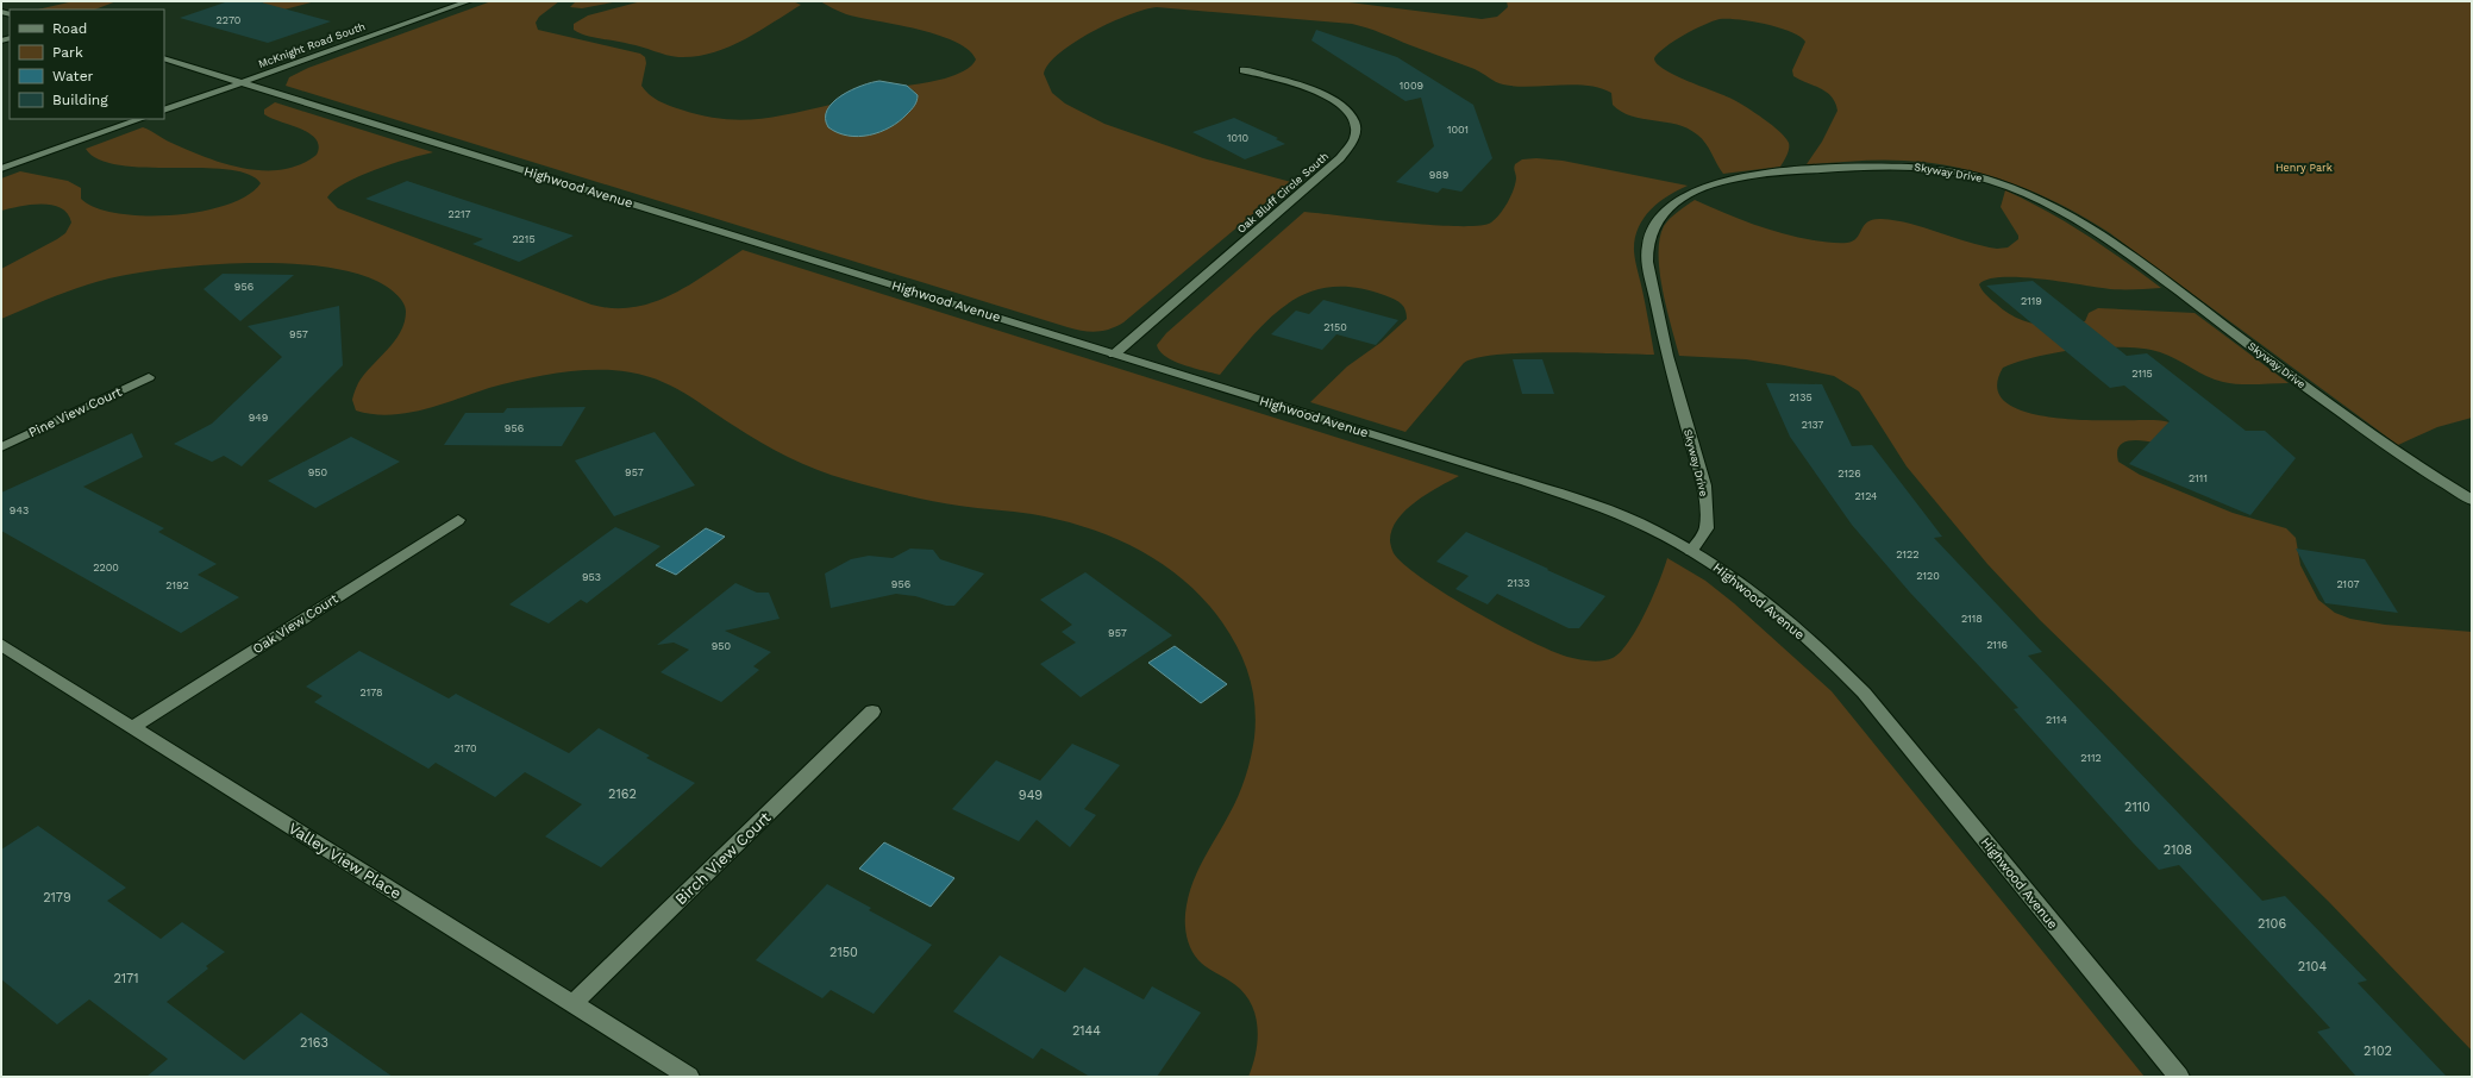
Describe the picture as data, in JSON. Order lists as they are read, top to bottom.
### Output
{
  "streets": {
    "street": [
      "McKnight Road South",
      "Skyway Drive",
      "Highwood Avenue",
      "Oak Bluff Circle South",
      "Pine View Court",
      "Oak View Court",
      "Birch View Court",
      "Valley View Place"
    ]
  },
  "crossings": [
    ["McKnight Road South", "Highwood Avenue"],
    ["Skyway Drive", "Highwood Avenue"],
    ["Highwood Avenue", "Oak Bluff Circle South"],
    ["Oak View Court", "Valley View Place"],
    ["Birch View Court", "Valley View Place"]
  ],
  "parks": ["Henry Park"],
  "house_numbers": [
    "2270",
    "1009",
    "1001",
    "1010",
    "989",
    "2217",
    "2215",
    "956",
    "2119",
    "2150",
    "957",
    "2115",
    "2135",
    "949",
    "2137",
    "956",
    "950",
    "957",
    "2126",
    "2111",
    "2124",
    "943",
    "2122",
    "2200",
    "2120",
    "953",
    "2133",
    "956",
    "2107",
    "2192",
    "2118",
    "957",
    "2116",
    "950",
    "2178",
    "2114",
    "2170",
    "2112",
    "2162",
    "949",
    "2110",
    "2108",
    "2179",
    "2106",
    "2150",
    "2104",
    "2171",
    "2144",
    "2163",
    "2102"
  ],
  "legend": [
    "Road",
    "Park",
    "Water",
    "Building"
  ]
}
